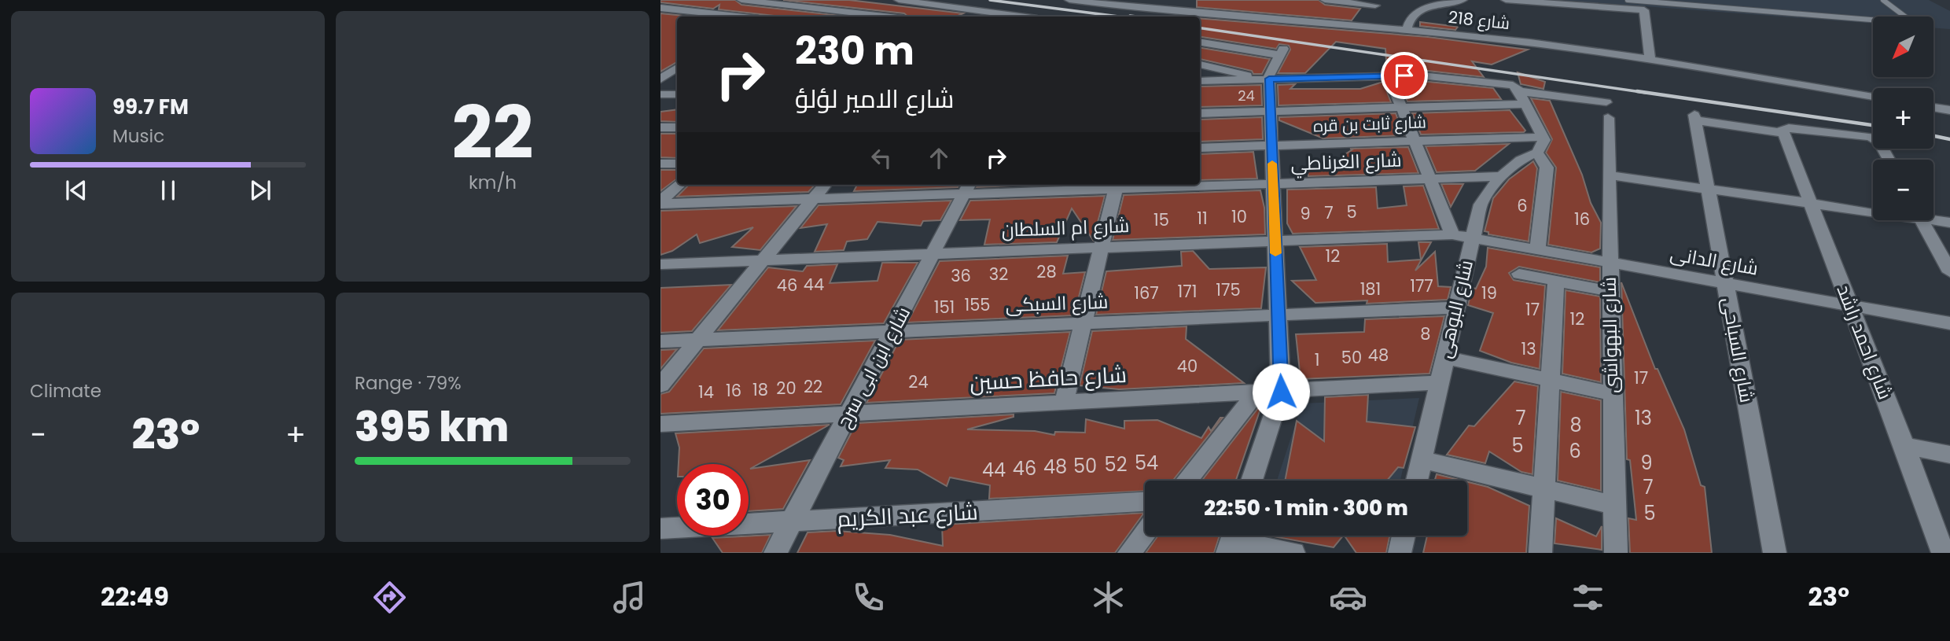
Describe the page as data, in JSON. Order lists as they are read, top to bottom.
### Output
{
  "streets": {
    "street": [
      "شارع 218",
      "شارع ثابت بن قره",
      "شارع الغرناطي",
      "شارع ام السلطان",
      "شارع الدانى",
      "شارع السبكى",
      "شارع البوهى",
      "شارع البهواشى",
      "شارع احمد راشد",
      "شارع السباحى",
      "شارع ابن ابى سرح",
      "شارع حافظ حسين",
      "شارع عبد الكريم"
    ]
  },
  "crossings": [
    ["شارع ثابت بن قره", "شارع البوهى"],
    ["شارع الغرناطي", "شارع البوهى"],
    ["شارع الغرناطي", "شارع ابن ابى سرح"],
    ["شارع ام السلطان", "شارع الدانى"],
    ["شارع ام السلطان", "شارع البوهى"],
    ["شارع ام السلطان", "شارع ابن ابى سرح"],
    ["شارع الدانى", "شارع البوهى"],
    ["شارع الدانى", "شارع البهواشى"],
    ["شارع الدانى", "شارع احمد راشد"],
    ["شارع الدانى", "شارع السباحى"],
    ["شارع السبكى", "شارع البوهى"],
    ["شارع السبكى", "شارع ابن ابى سرح"],
    ["شارع البوهى", "شارع حافظ حسين"],
    ["شارع احمد راشد", "شارع السباحى"],
    ["شارع ابن ابى سرح", "شارع حافظ حسين"],
    ["شارع ابن ابى سرح", "شارع عبد الكريم"]
  ],
  "house_numbers": [
    "24",
    "6",
    "5",
    "7",
    "9",
    "10",
    "11",
    "16",
    "15",
    "12",
    "28",
    "32",
    "36",
    "44",
    "46",
    "177",
    "181",
    "175",
    "171",
    "167",
    "19",
    "155",
    "151",
    "17",
    "12",
    "8",
    "13",
    "48",
    "50",
    "1",
    "40",
    "17",
    "24",
    "22",
    "20",
    "18",
    "16",
    "14",
    "7",
    "13",
    "8",
    "5",
    "6",
    "54",
    "9",
    "52",
    "50",
    "48",
    "46",
    "44",
    "7",
    "5"
  ],
  "north": "bottom left",
  "page": {
    "tile": [
      ["22", "km/h"],
      "Climate",
      ["Range · 79%", "395 km"]
    ],
    "map_buttons": ["+", "−"],
    "turn": ["230 m", "شارع الامير لؤلؤ"],
    "song": ["99.7 FM", "Music"],
    "heat": ["−", "23°", "+"],
    "limit": "30",
    "trip": "22:50 · 1 min · 300 m",
    "tabs": ["22:49", "23°"]
  }
}
